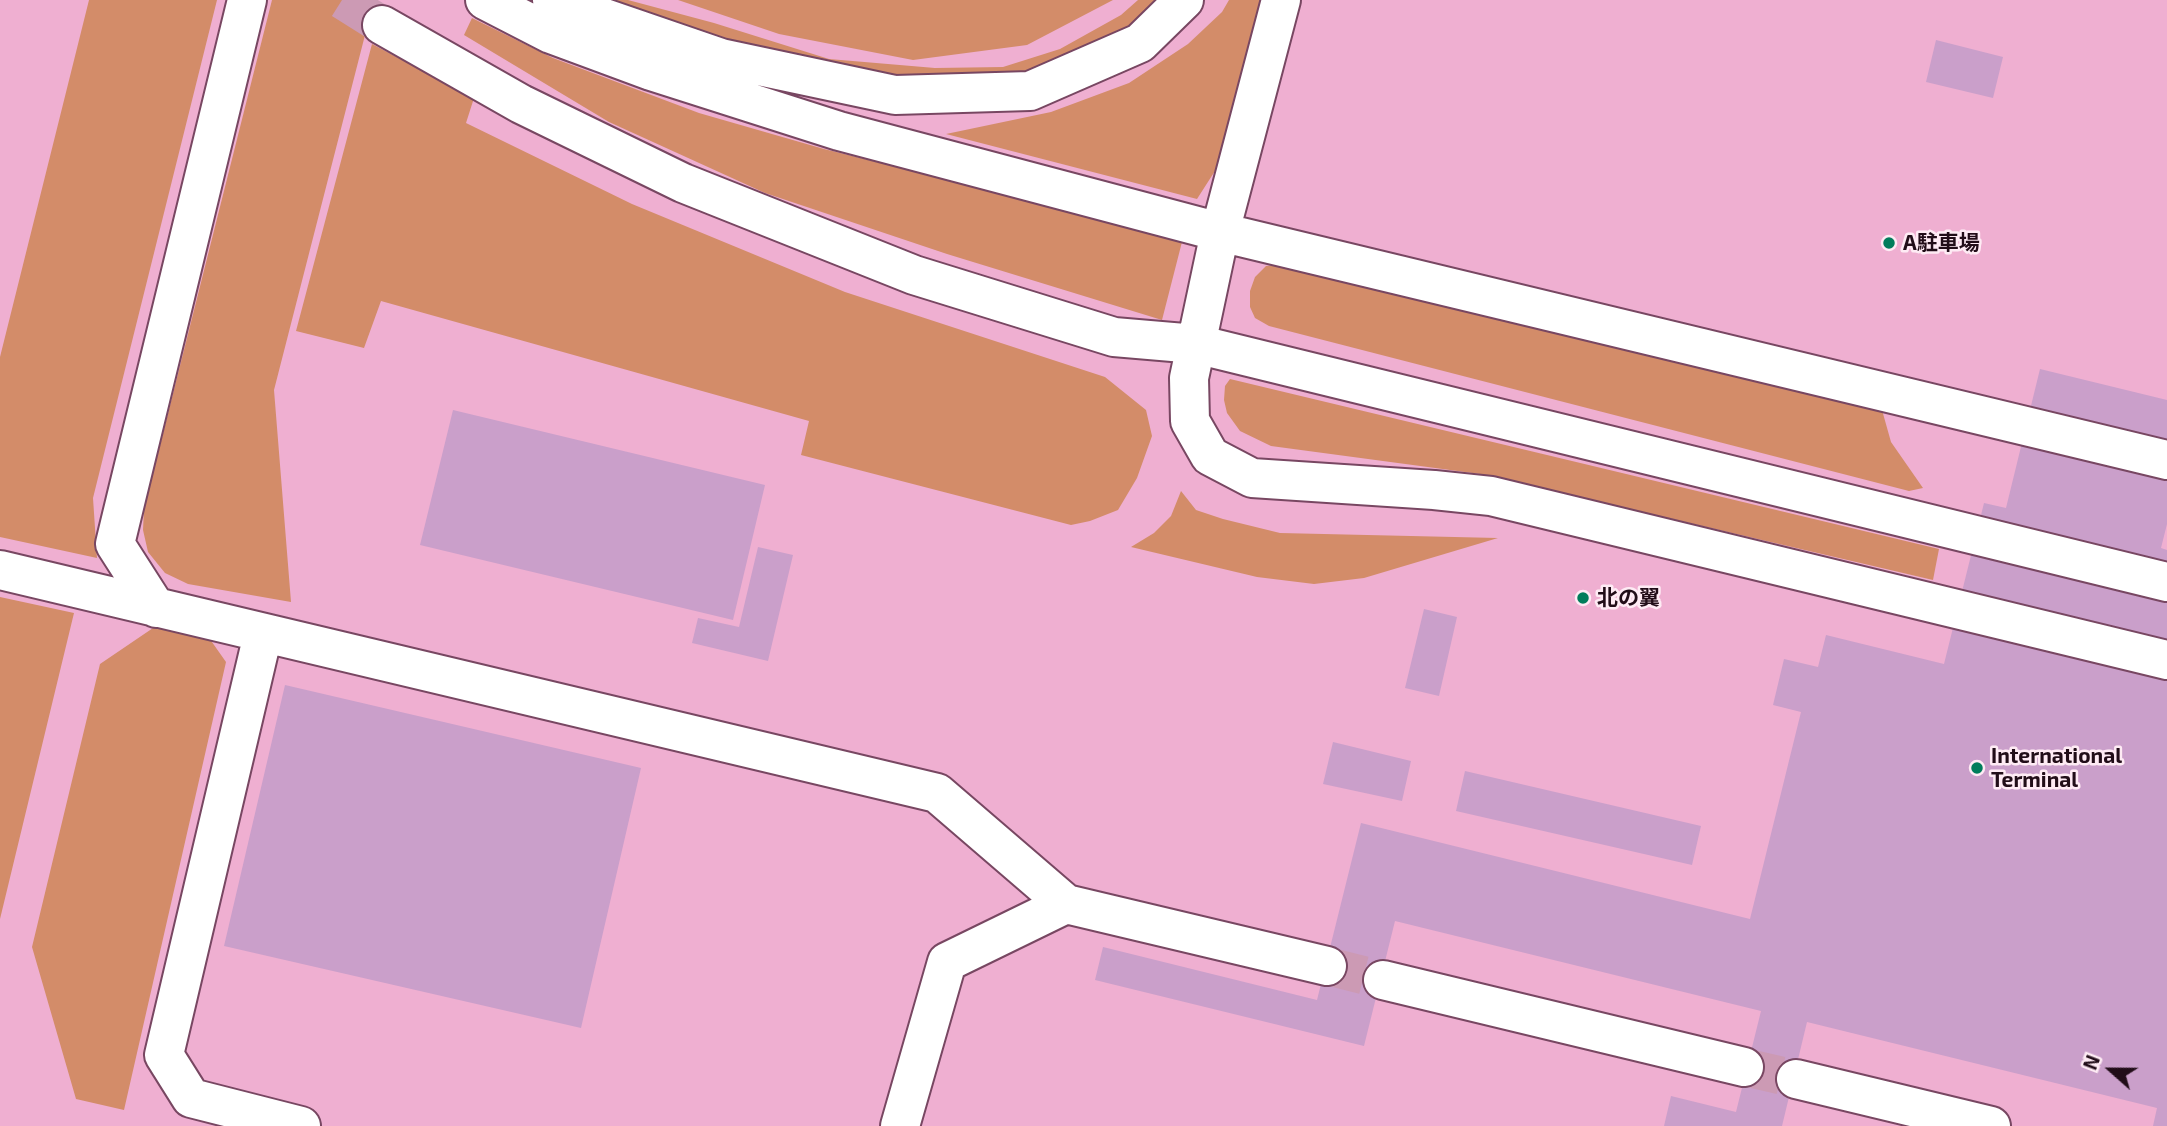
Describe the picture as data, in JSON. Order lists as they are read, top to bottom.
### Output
{
  "places": ["A駐車場", "北の翼", "International Terminal"],
  "north": "left"
}
